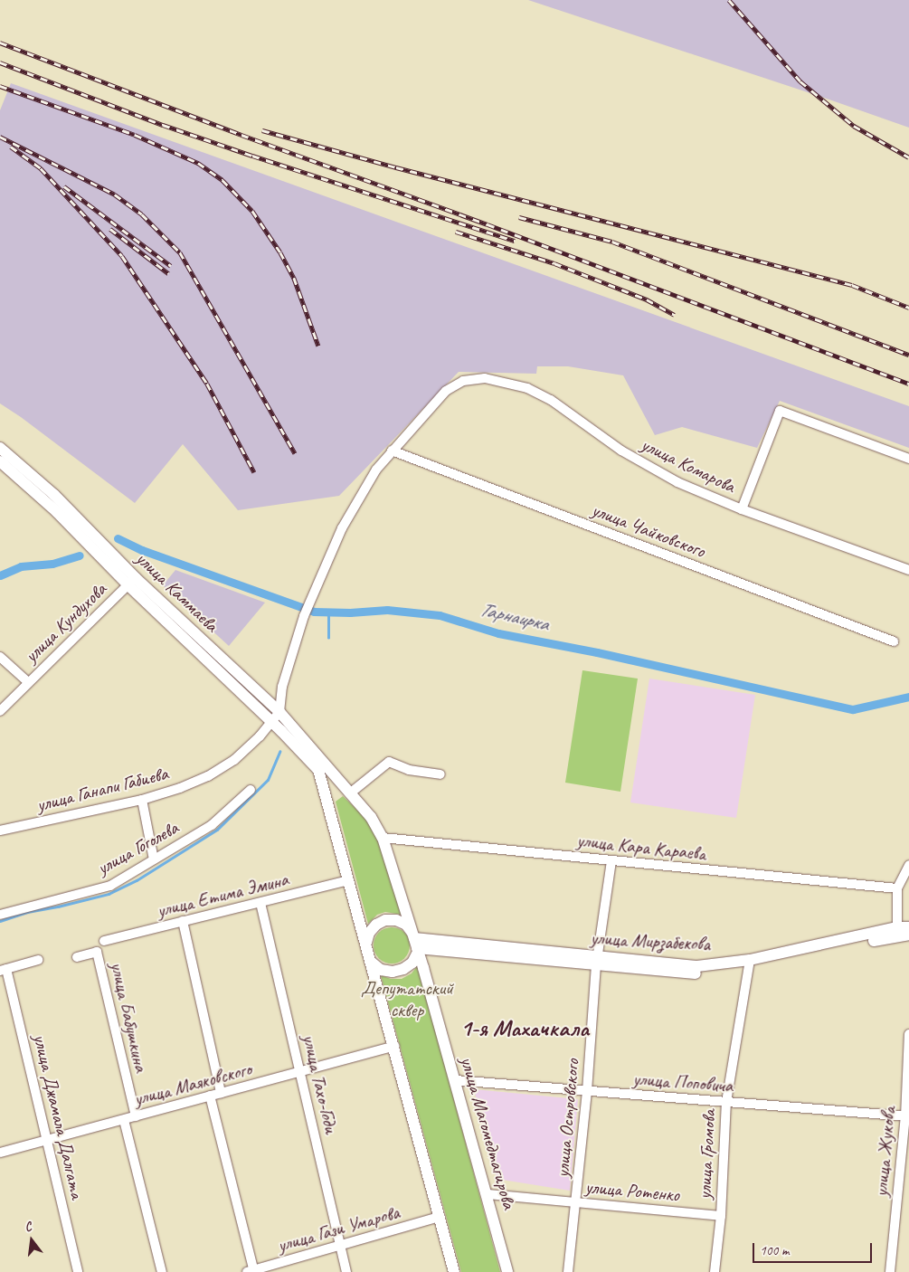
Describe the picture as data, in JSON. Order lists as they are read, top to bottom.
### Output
{
  "streets": {
    "main road": ["улица Каммаева", "улица Мирзабекова", "улица Магомедтагирова"],
    "street": [
      "улица Комарова",
      "улица Чайковского",
      "улица Кундухова",
      "улица Ганапи Габиева",
      "улица Кара Караева",
      "улица Гоголева",
      "улица Етима Эмина",
      "улица Бабушкина",
      "улица Поповича",
      "улица Маяковского",
      "улица Тахо-Годи",
      "улица Джамала Далгата",
      "улица Островского",
      "улица Жукова",
      "улица Громова",
      "улица Ротенко",
      "улица Гази Умарова"
    ]
  },
  "crossings": [
    ["улица Комарова", "улица Чайковского"],
    ["улица Каммаева", "улица Кундухова"],
    ["улица Каммаева", "улица Ганапи Габиева"],
    ["улица Каммаева", "улица Магомедтагирова"],
    ["улица Кара Караева", "улица Островского"],
    ["улица Кара Караева", "улица Магомедтагирова"],
    ["улица Етима Эмина", "улица Тахо-Годи"],
    ["улица Мирзабекова", "улица Островского"],
    ["улица Мирзабекова", "улица Магомедтагирова"],
    ["улица Мирзабекова", "улица Громова"],
    ["улица Бабушкина", "улица Маяковского"],
    ["улица Поповича", "улица Островского"],
    ["улица Поповича", "улица Магомедтагирова"],
    ["улица Поповича", "улица Жукова"],
    ["улица Поповича", "улица Громова"],
    ["улица Маяковского", "улица Тахо-Годи"],
    ["улица Маяковского", "улица Джамала Далгата"],
    ["улица Тахо-Годи", "улица Гази Умарова"],
    ["улица Островского", "улица Ротенко"],
    ["улица Магомедтагирова", "улица Ротенко"],
    ["улица Громова", "улица Ротенко"]
  ],
  "districts": ["1-я Махачкала"],
  "water": ["Тарнаирка"],
  "parks": ["Депутатский сквер"],
  "scale_bar": "100 m",
  "north": "top"
}
